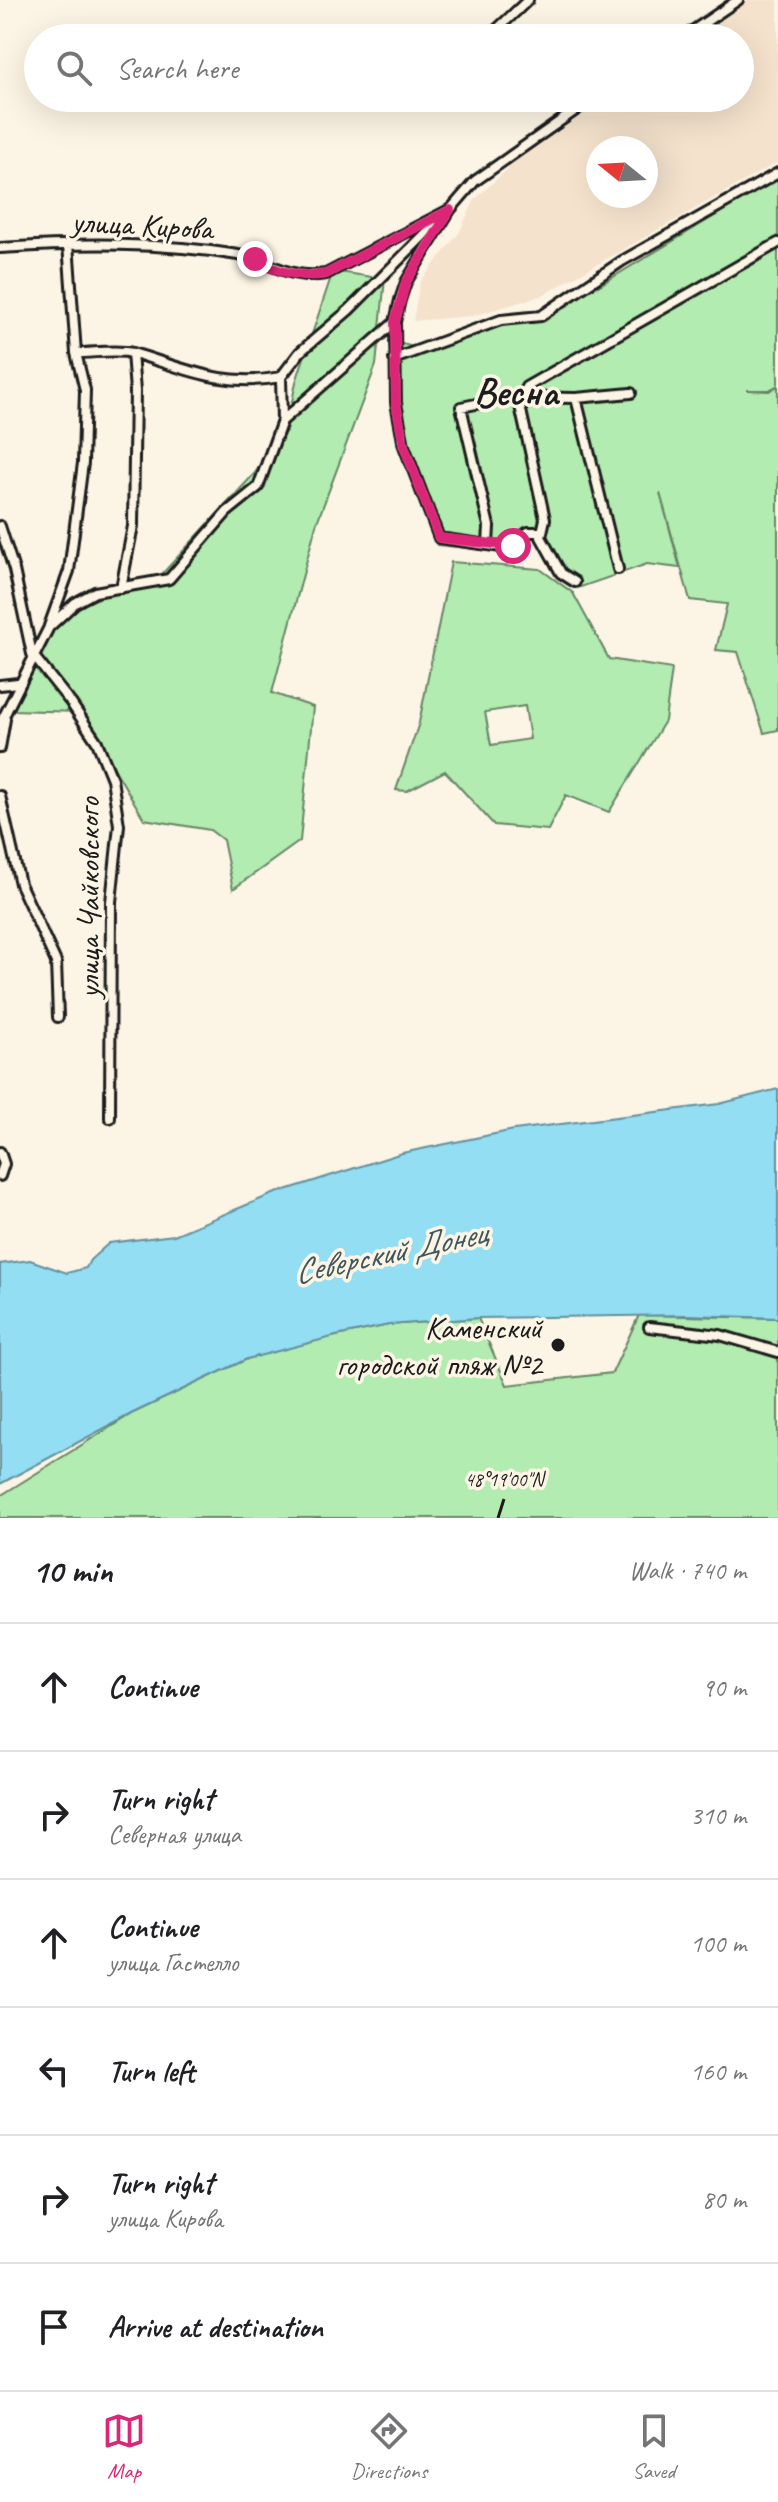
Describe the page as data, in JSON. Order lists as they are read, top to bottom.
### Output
{
  "streets": {
    "street": ["улица Кирова", "улица Чайковского"]
  },
  "districts": ["Весна"],
  "water": ["Северский Донец"],
  "places": ["Каменский городской пляж №2"],
  "north": "left",
  "page": {
    "search": "Search here",
    "heading": ["10 min", "Walk · 740 m"],
    "list": [
      ["Continue", "90 m"],
      ["Turn right", "Северная улица", "310 m"],
      ["Continue", "улица Гастелло", "100 m"],
      ["Turn left", "160 m"],
      ["Turn right", "улица Кирова", "80 m"],
      "Arrive at destination"
    ],
    "nav": ["Map", "Directions", "Saved"]
  },
  "coordinates": ["48°19'00\"N"]
}
